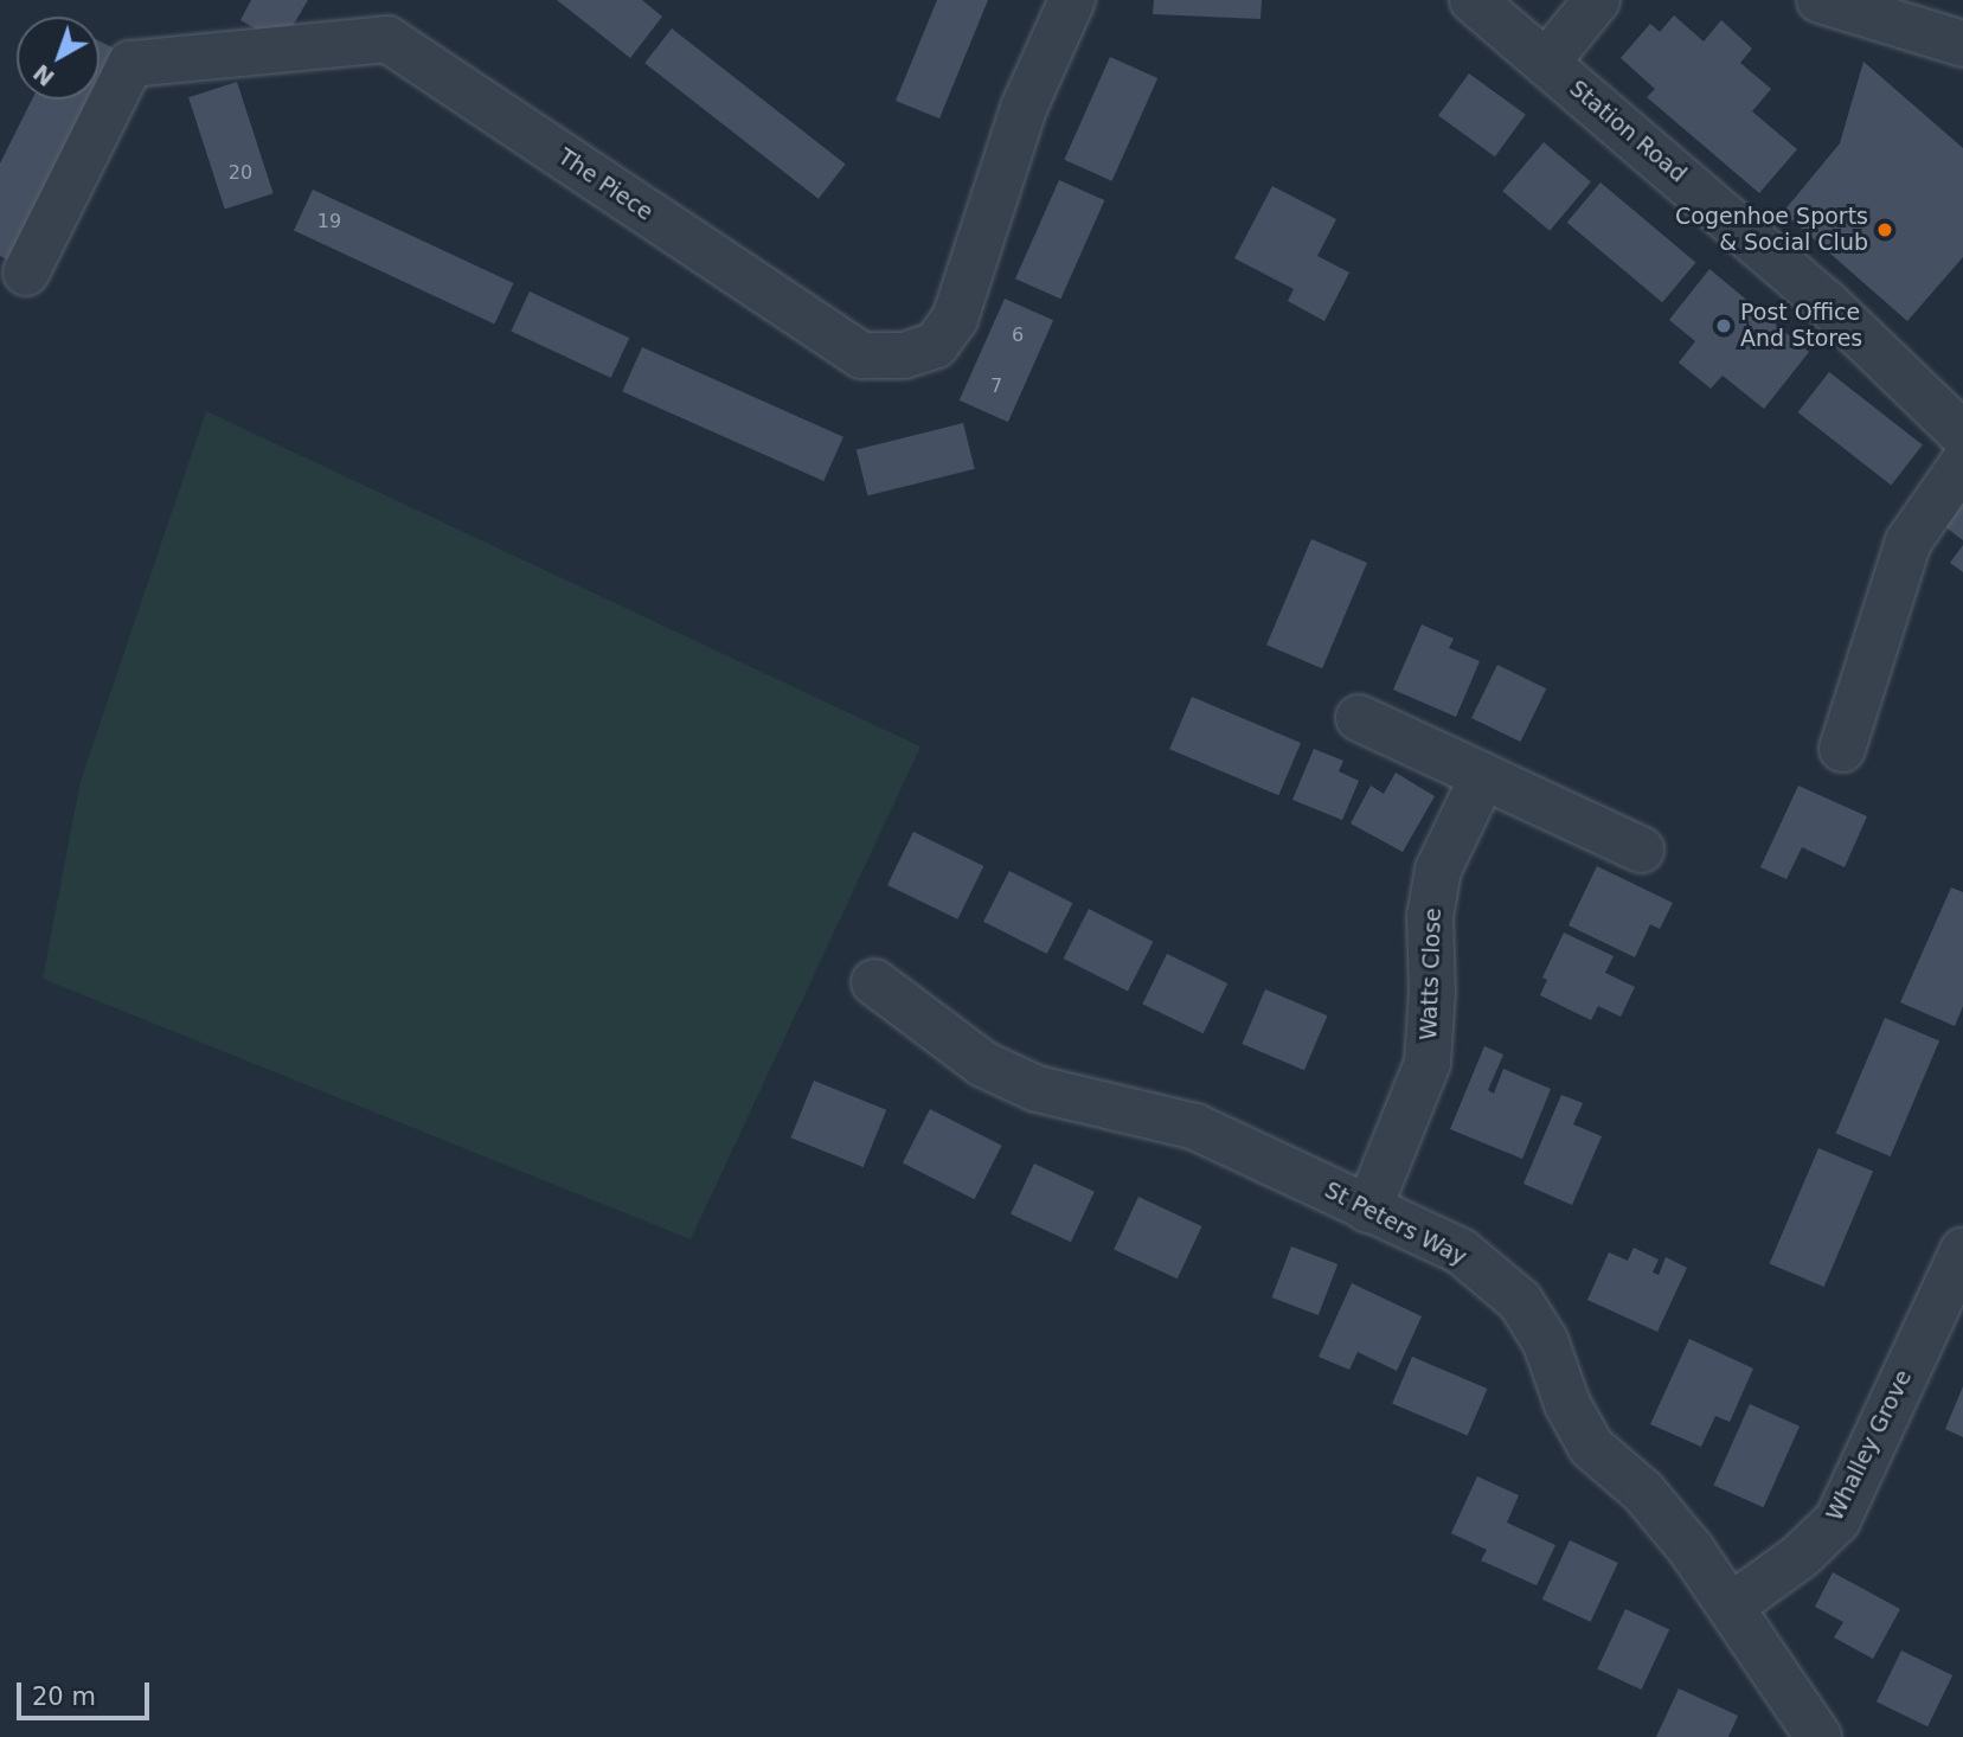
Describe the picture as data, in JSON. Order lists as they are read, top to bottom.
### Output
{
  "streets": {
    "street": [
      "Station Road",
      "The Piece",
      "Watts Close",
      "St Peters Way",
      "Whalley Grove"
    ]
  },
  "crossings": [
    ["Watts Close", "St Peters Way"],
    ["St Peters Way", "Whalley Grove"]
  ],
  "places": ["Cogenhoe Sports & Social Club", "Post Office And Stores"],
  "house_numbers": [
    "20",
    "19",
    "6",
    "7"
  ],
  "scale_bar": "20 m",
  "north": "bottom left"
}
